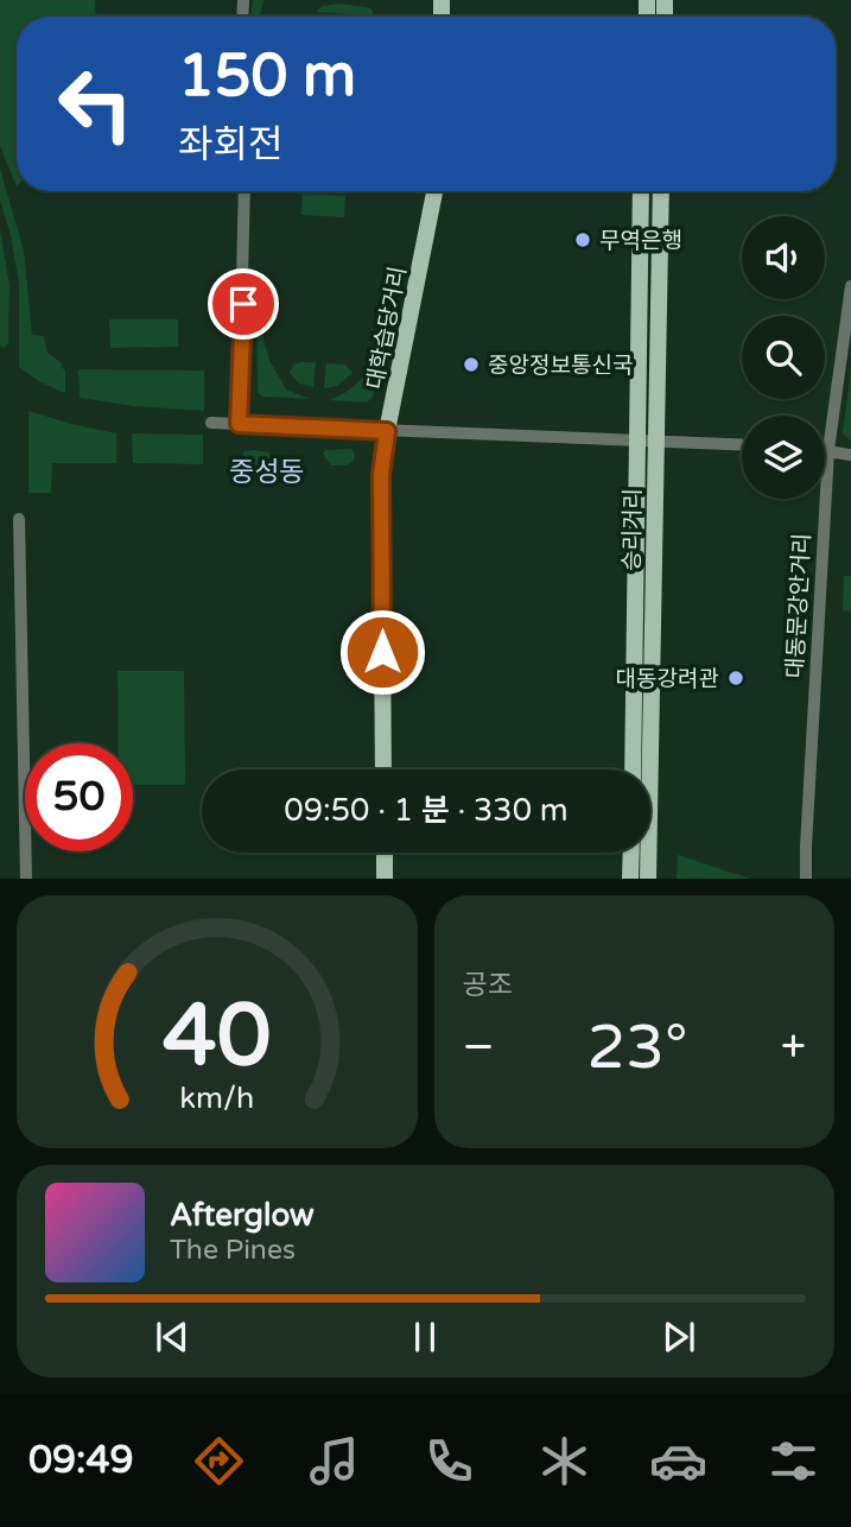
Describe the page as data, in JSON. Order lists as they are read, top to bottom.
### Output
{
  "streets": {
    "main road": ["대학습당거리", "승리거리"],
    "street": ["대동문강안거리"]
  },
  "districts": ["중성동"],
  "places": ["무역은행", "중앙정보통신국", "대동강려관"],
  "page": {
    "turn": ["150 m", "좌회전"],
    "limit": "50",
    "trip": "09:50 · 1 분 · 330 m",
    "tile": "공조",
    "heat": ["−", "23°", "+"],
    "song": ["Afterglow", "The Pines"],
    "tabs": "09:49",
    "gauge": ["40", "km/h"]
  }
}
